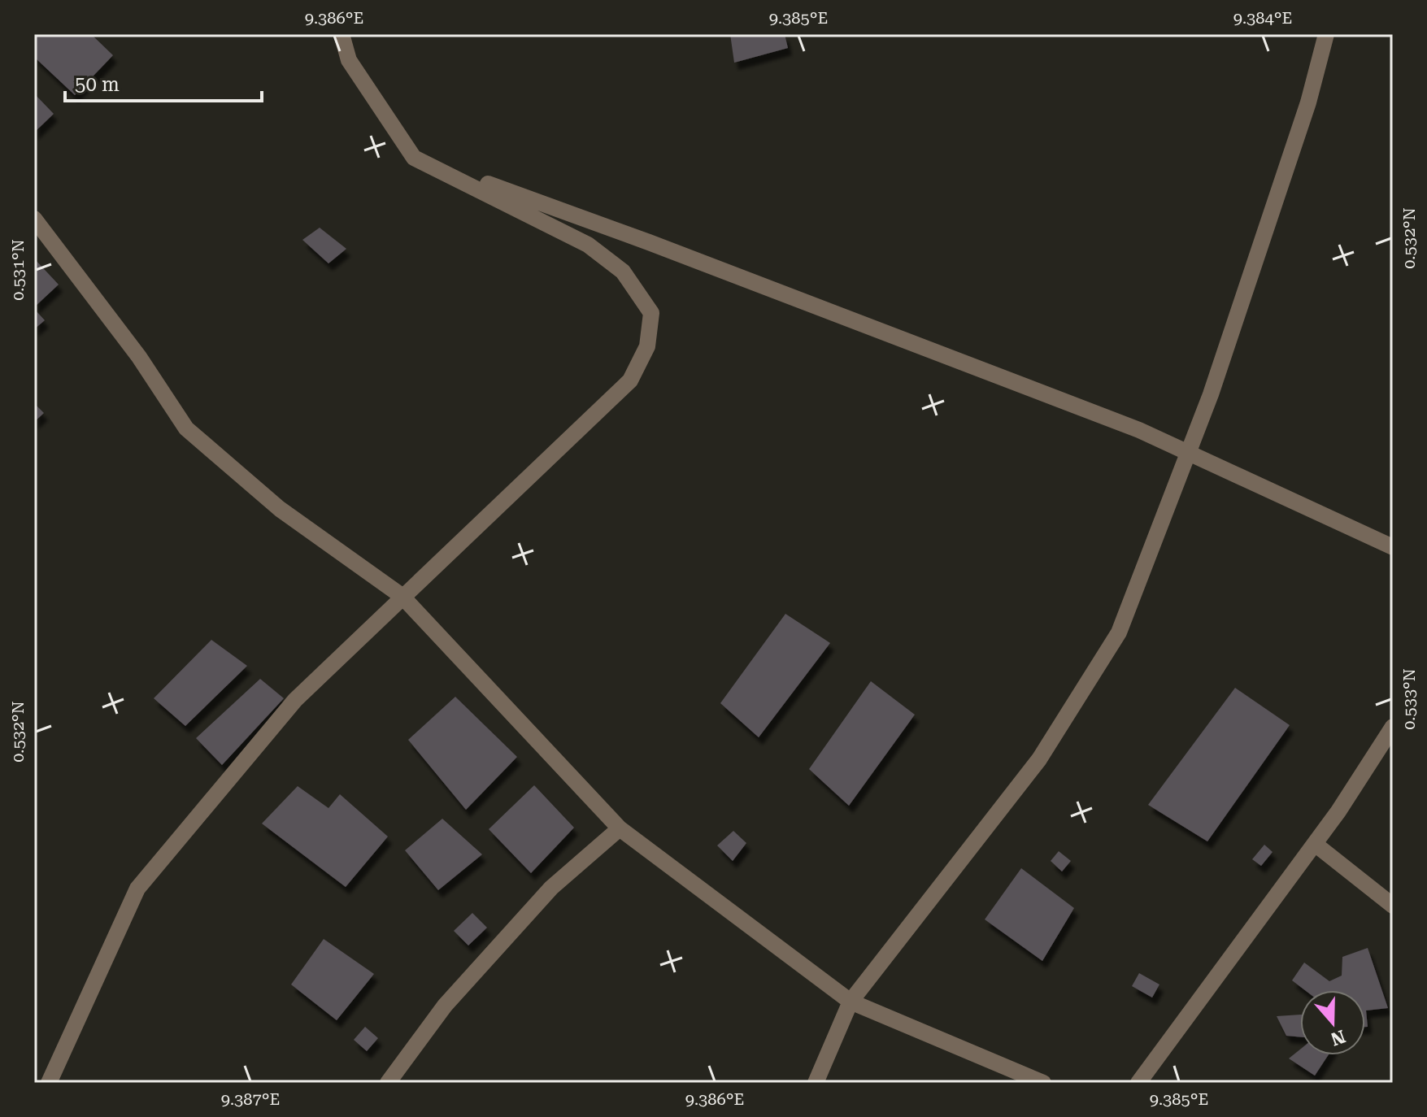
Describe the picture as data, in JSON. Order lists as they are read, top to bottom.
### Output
{
  "scale_bar": "50 m",
  "north": "bottom",
  "coordinates": [
    "9.386°E",
    "9.385°E",
    "9.384°E",
    "0.532°N",
    "0.531°N",
    "0.533°N",
    "9.387°E"
  ]
}
